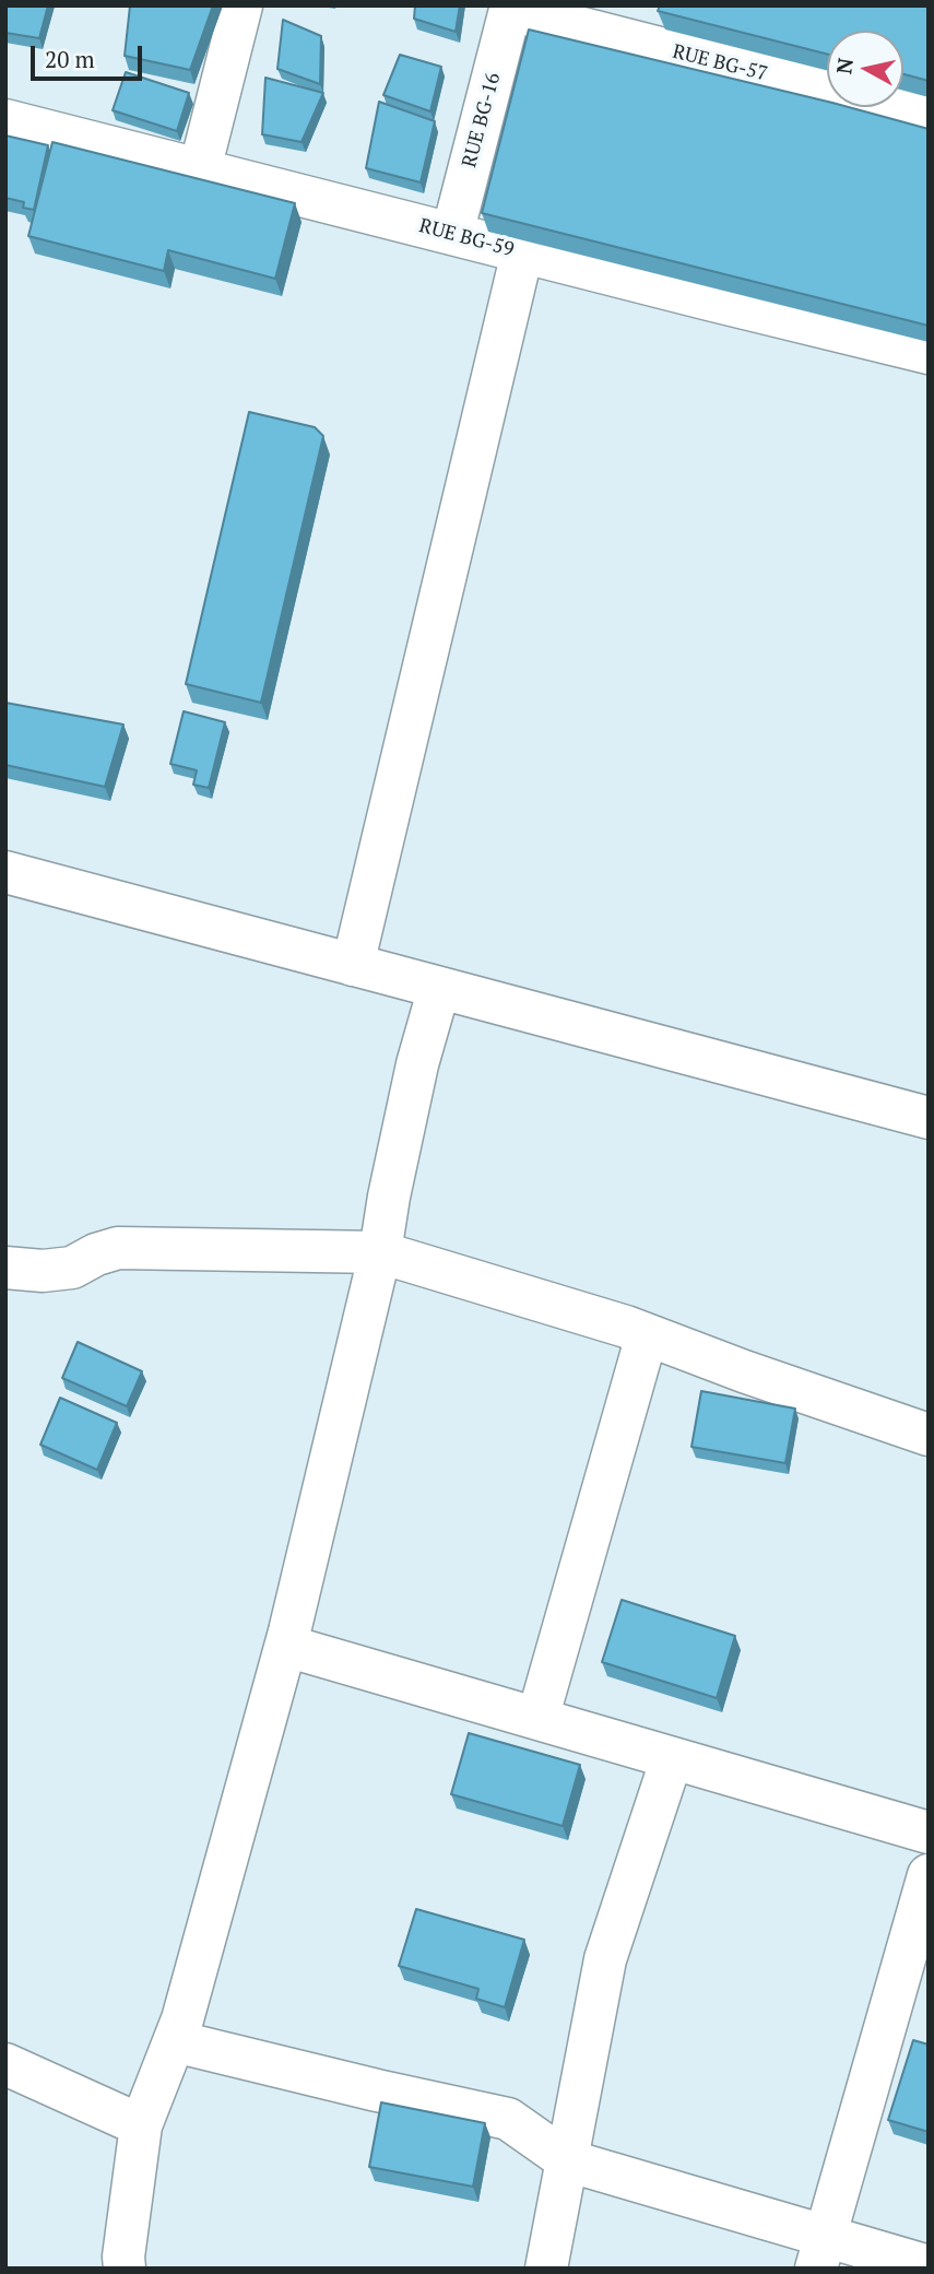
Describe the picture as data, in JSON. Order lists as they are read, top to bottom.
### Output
{
  "streets": {
    "street": ["RUE BG-57", "RUE BG-16", "RUE BG-59"]
  },
  "crossings": [
    ["RUE BG-57", "RUE BG-16"],
    ["RUE BG-16", "RUE BG-59"]
  ],
  "scale_bar": "20 m",
  "north": "left"
}
